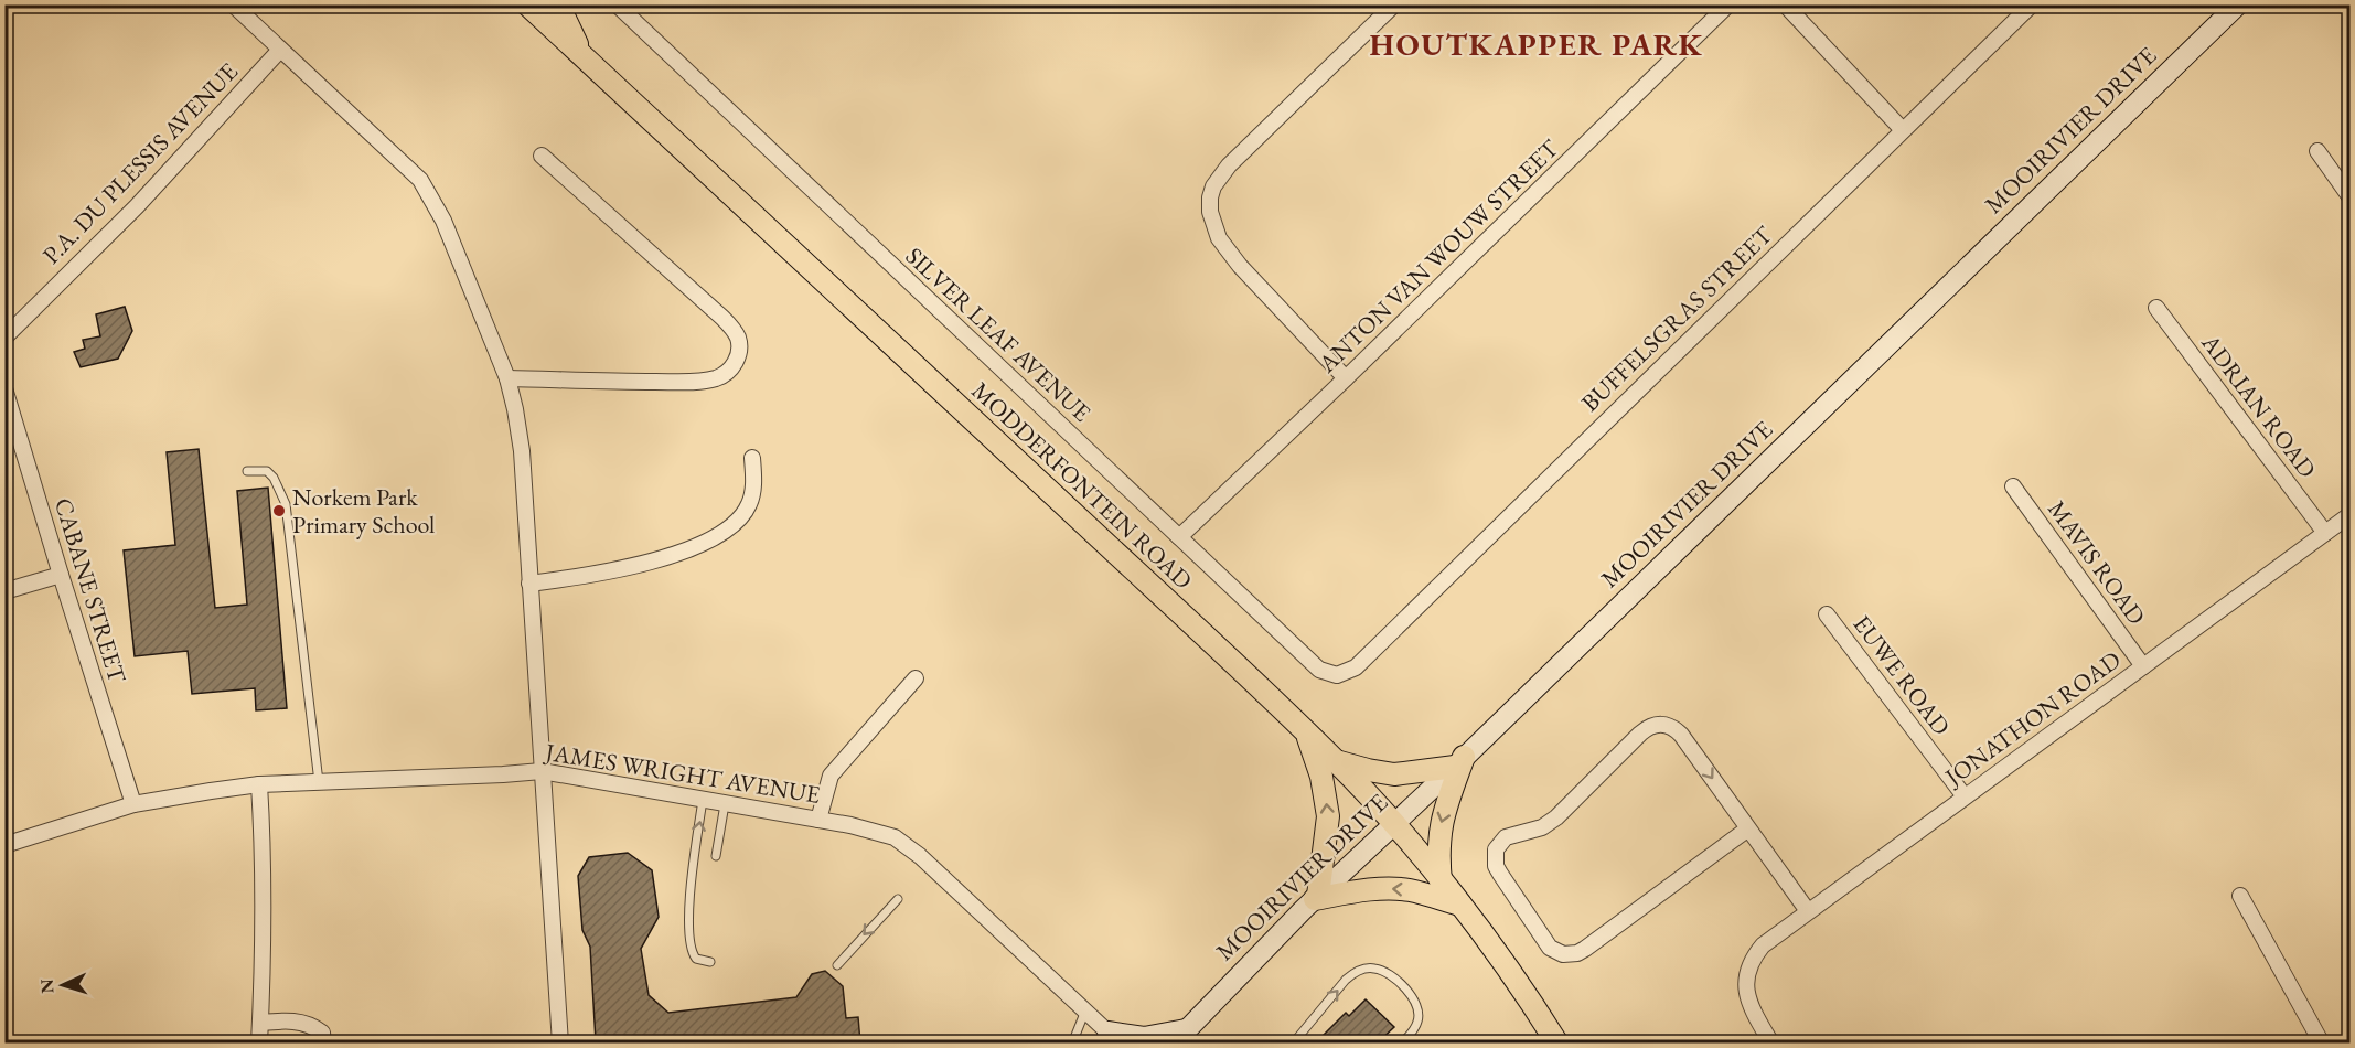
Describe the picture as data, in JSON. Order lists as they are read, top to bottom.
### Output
{
  "streets": {
    "main road": ["MODDERFONTEIN ROAD"],
    "street": [
      "MOOIRIVIER DRIVE",
      "P.A. DU PLESSIS AVENUE",
      "ANTON VAN WOUW STREET",
      "BUFFELSGRAS STREET",
      "SILVER LEAF AVENUE",
      "ADRIAN ROAD",
      "MAVIS ROAD",
      "CABANE STREET",
      "EUWE ROAD",
      "JONATHON ROAD",
      "JAMES WRIGHT AVENUE"
    ]
  },
  "crossings": [
    ["MOOIRIVIER DRIVE", "MODDERFONTEIN ROAD"],
    ["ANTON VAN WOUW STREET", "SILVER LEAF AVENUE"],
    ["BUFFELSGRAS STREET", "SILVER LEAF AVENUE"],
    ["ADRIAN ROAD", "JONATHON ROAD"],
    ["MAVIS ROAD", "JONATHON ROAD"],
    ["CABANE STREET", "JAMES WRIGHT AVENUE"],
    ["EUWE ROAD", "JONATHON ROAD"]
  ],
  "districts": ["HOUTKAPPER PARK"],
  "places": ["Norkem Park Primary School"],
  "north": "left"
}
